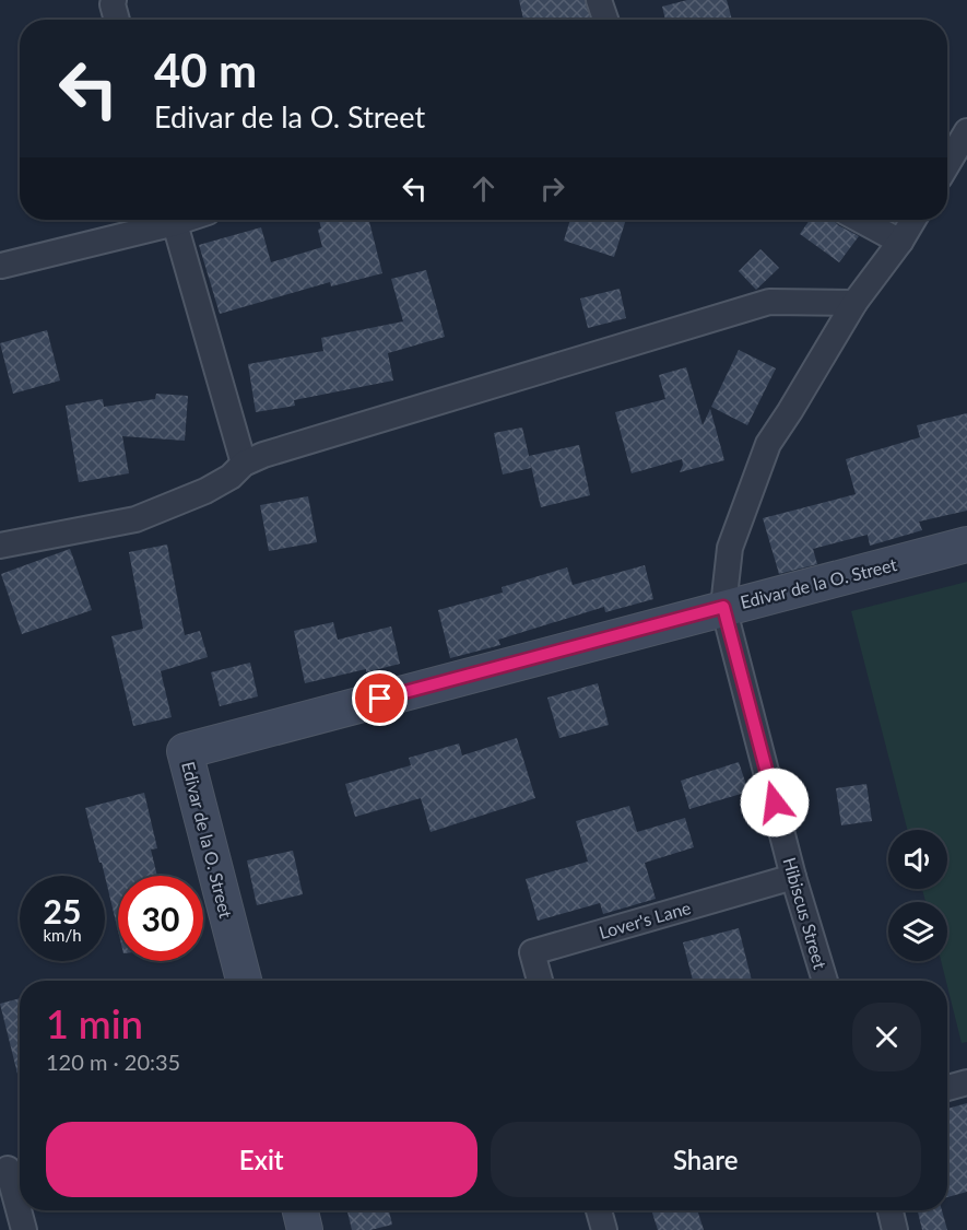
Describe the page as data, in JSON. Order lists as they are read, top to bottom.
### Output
{
  "streets": {
    "street": ["Edivar de la O. Street", "Hibiscus Street", "Lover's Lane"]
  },
  "crossings": [
    ["Edivar de la O. Street", "Hibiscus Street"],
    ["Hibiscus Street", "Lover's Lane"]
  ],
  "page": {
    "turn": ["40 m", "Edivar de la O. Street"],
    "speed": "25 km/h",
    "limit": "30",
    "heading": ["1 min", "120 m · 20:35"],
    "buttons": ["Exit", "Share"]
  }
}
